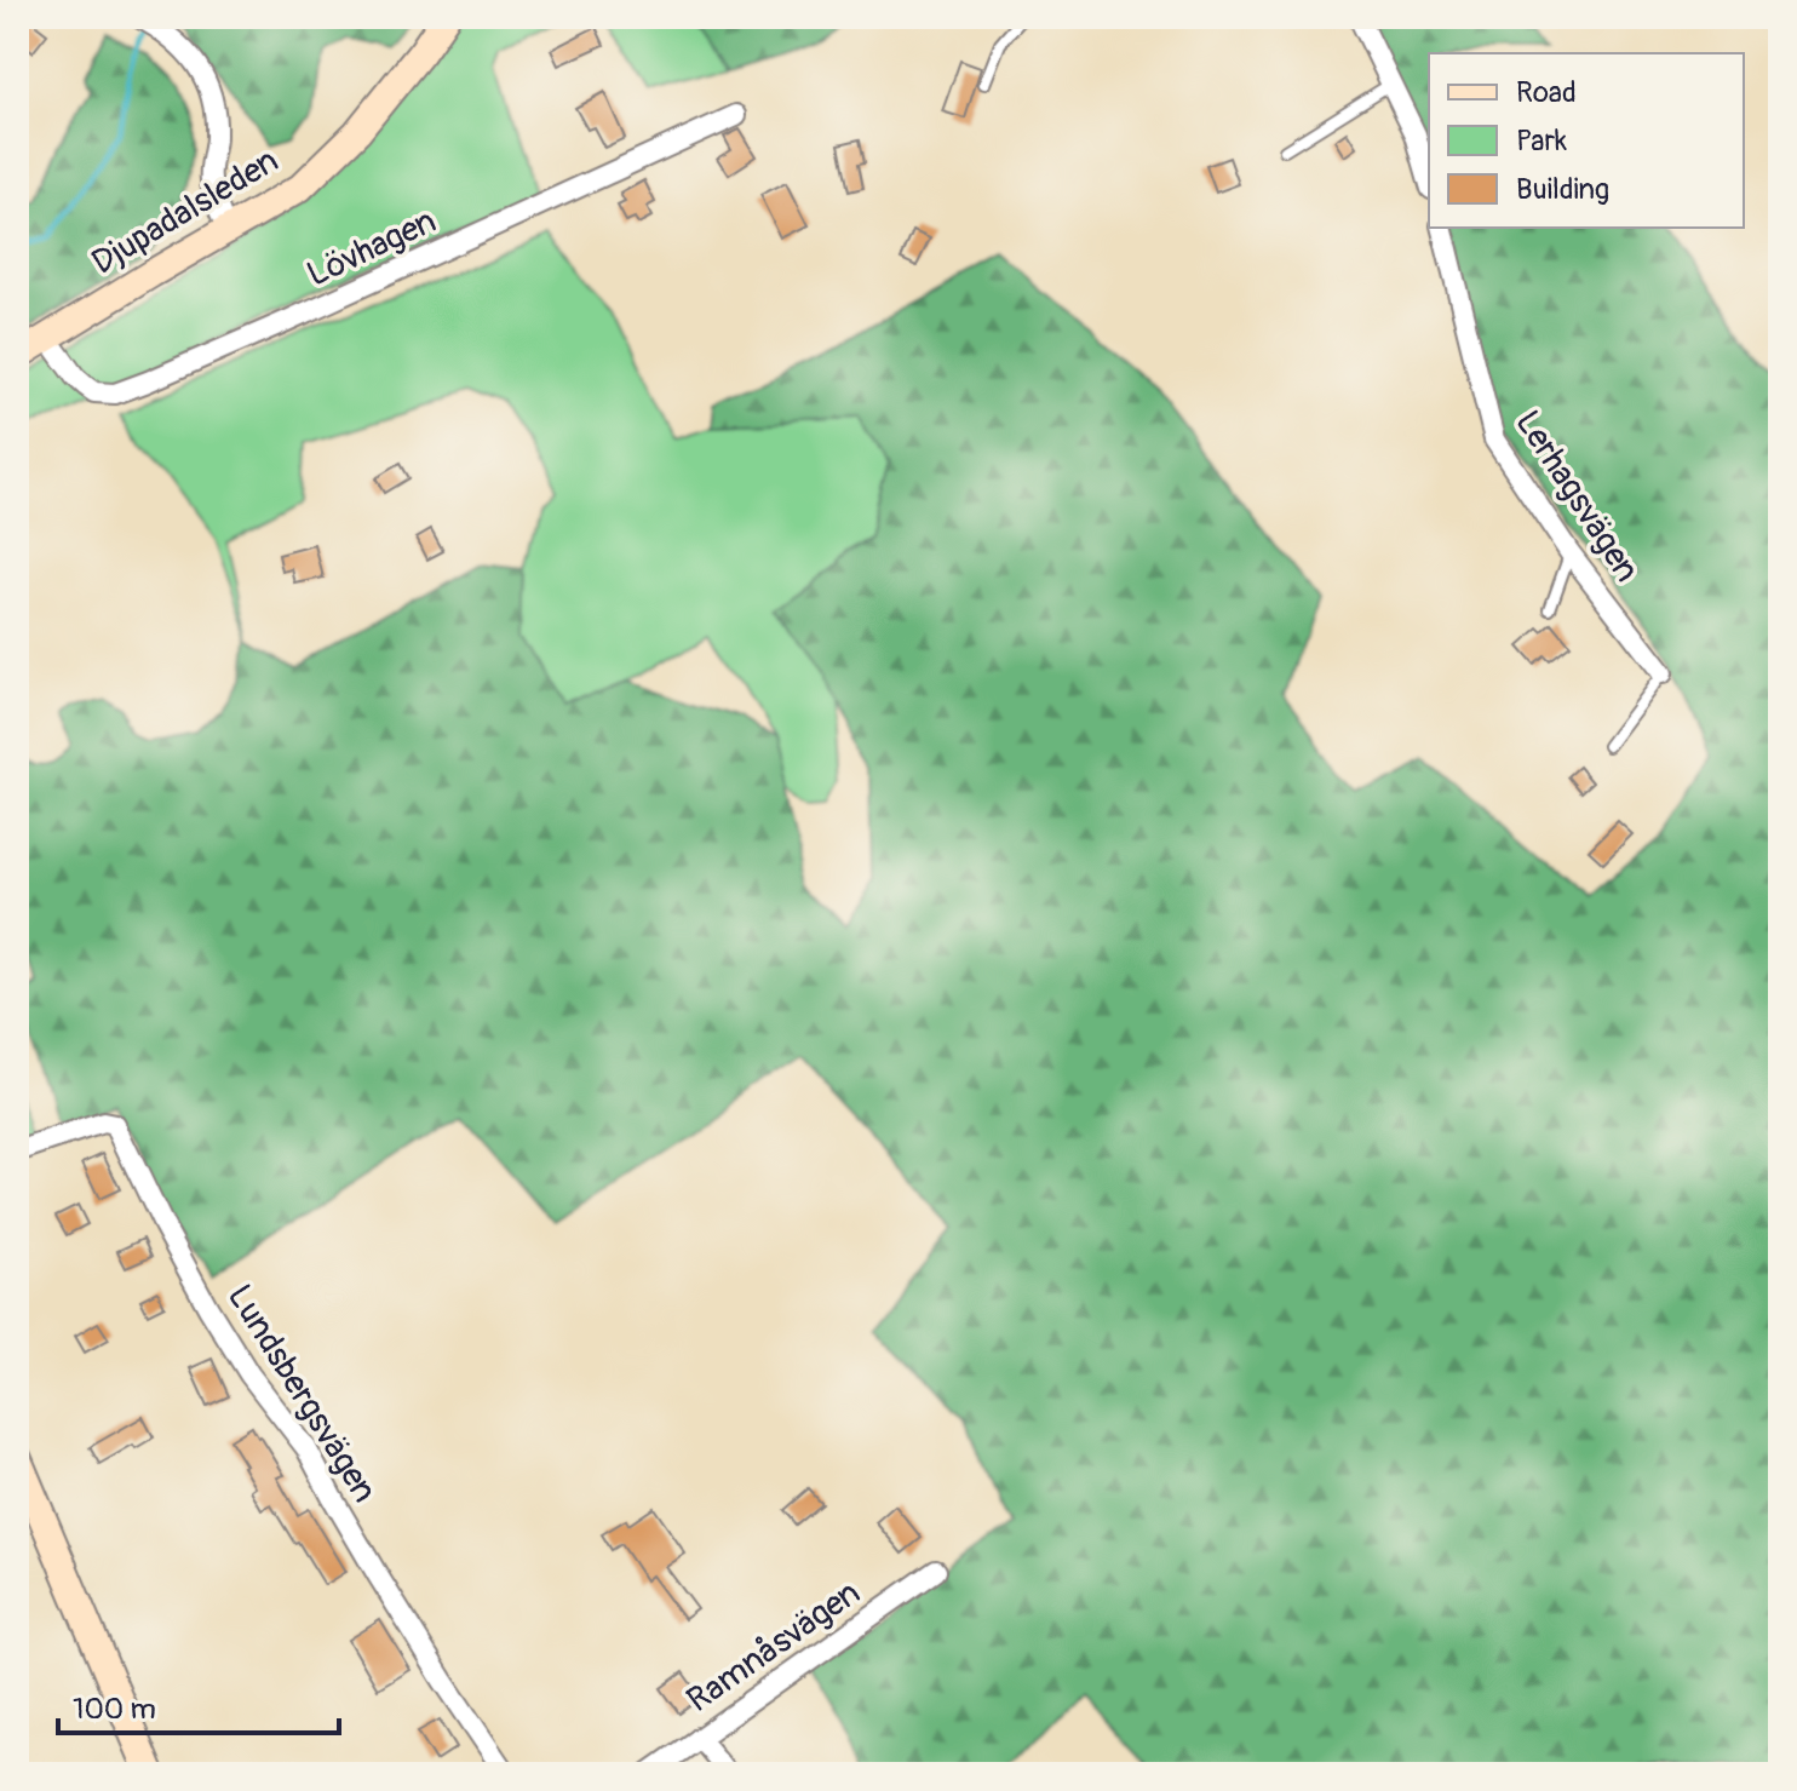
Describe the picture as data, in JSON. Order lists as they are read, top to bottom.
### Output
{
  "streets": {
    "street": [
      "Djupadalsleden",
      "Lövhagen",
      "Lerhagsvägen",
      "Lundsbergsvägen",
      "Ramnåsvägen"
    ]
  },
  "crossings": [
    ["Djupadalsleden", "Lövhagen"]
  ],
  "legend": ["Road", "Park", "Building"],
  "scale_bar": "100 m"
}
